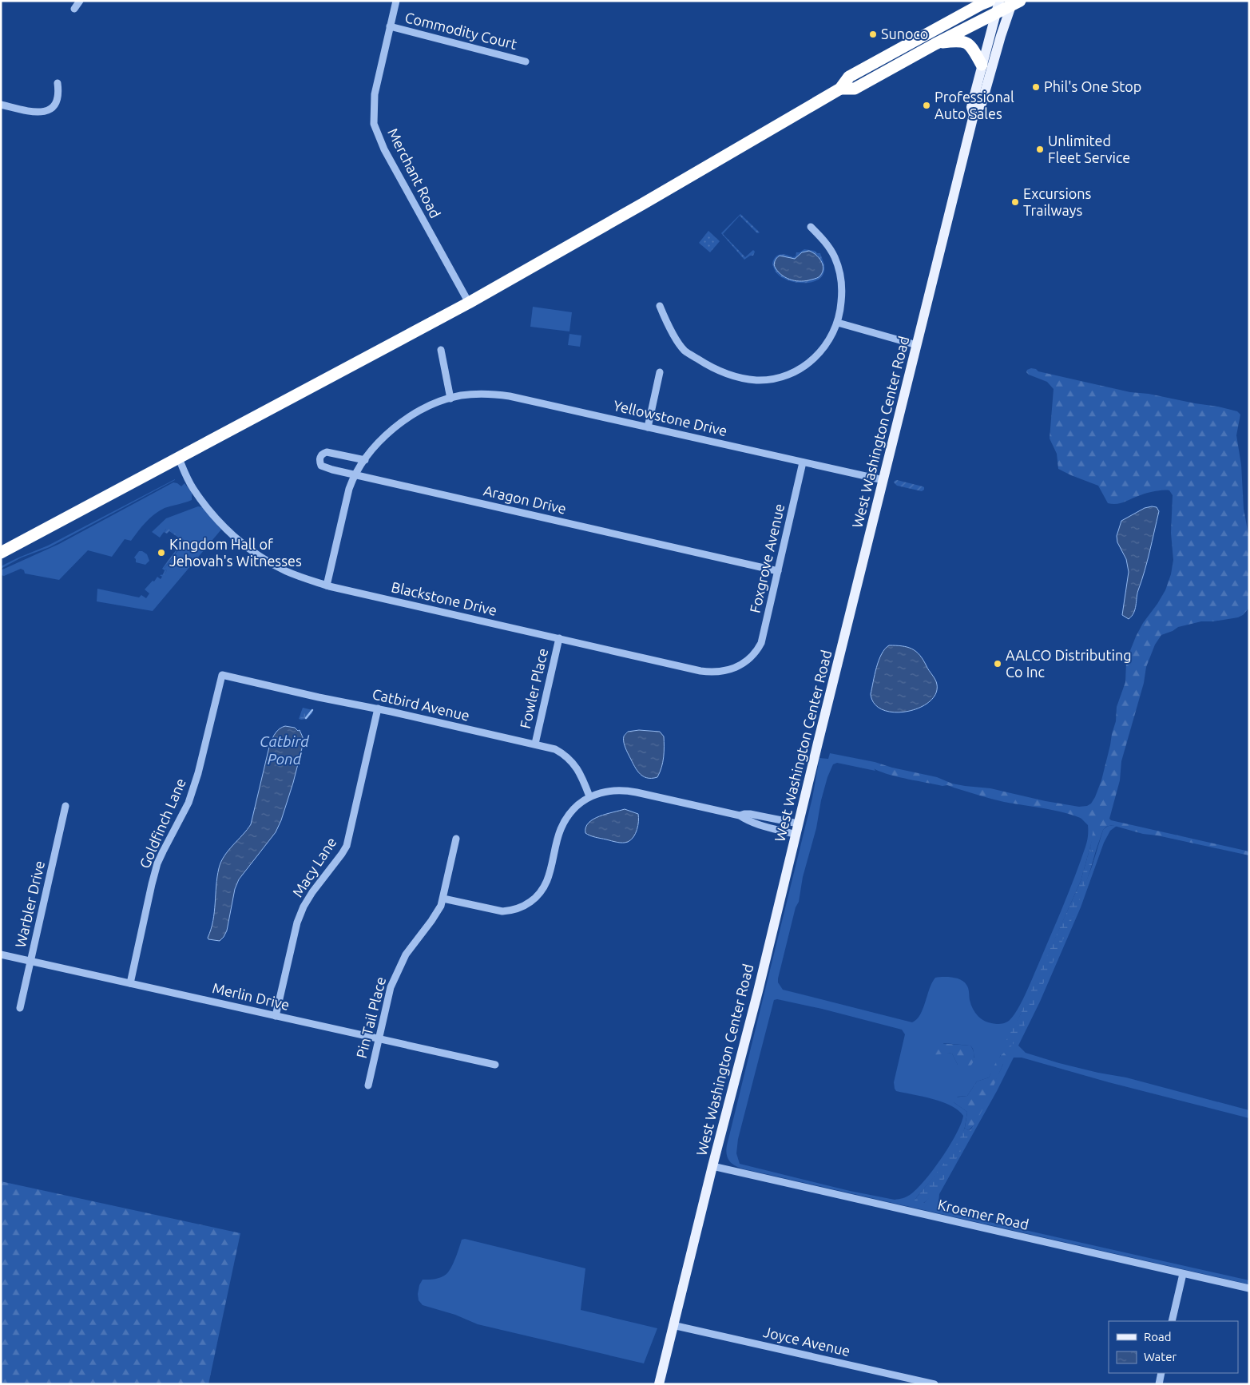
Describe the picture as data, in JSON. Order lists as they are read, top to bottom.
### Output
{
  "streets": {
    "main road": ["West Washington Center Road"],
    "street": [
      "Commodity Court",
      "Merchant Road",
      "Yellowstone Drive",
      "Aragon Drive",
      "Foxgrove Avenue",
      "Blackstone Drive",
      "Fowler Place",
      "Catbird Avenue",
      "Goldfinch Lane",
      "Macy Lane",
      "Warbler Drive",
      "Merlin Drive",
      "Pin Tail Place",
      "Kroemer Road",
      "Joyce Avenue"
    ]
  },
  "crossings": [
    ["Commodity Court", "Merchant Road"],
    ["Yellowstone Drive", "West Washington Center Road"],
    ["Yellowstone Drive", "Aragon Drive"],
    ["Yellowstone Drive", "Foxgrove Avenue"],
    ["Yellowstone Drive", "Blackstone Drive"],
    ["West Washington Center Road", "Kroemer Road"],
    ["West Washington Center Road", "Joyce Avenue"],
    ["Aragon Drive", "Foxgrove Avenue"],
    ["Foxgrove Avenue", "Blackstone Drive"],
    ["Blackstone Drive", "Fowler Place"],
    ["Fowler Place", "Catbird Avenue"],
    ["Catbird Avenue", "Goldfinch Lane"],
    ["Catbird Avenue", "Macy Lane"],
    ["Goldfinch Lane", "Merlin Drive"],
    ["Macy Lane", "Merlin Drive"],
    ["Warbler Drive", "Merlin Drive"],
    ["Merlin Drive", "Pin Tail Place"]
  ],
  "water": ["Catbird Pond"],
  "places": [
    "Sunoco",
    "Phil's One Stop",
    "Professional Auto Sales",
    "Unlimited Fleet Service",
    "Excursions Trailways",
    "Kingdom Hall of Jehovah's Witnesses",
    "AALCO Distributing Co Inc"
  ],
  "legend": ["Road", "Water"]
}
